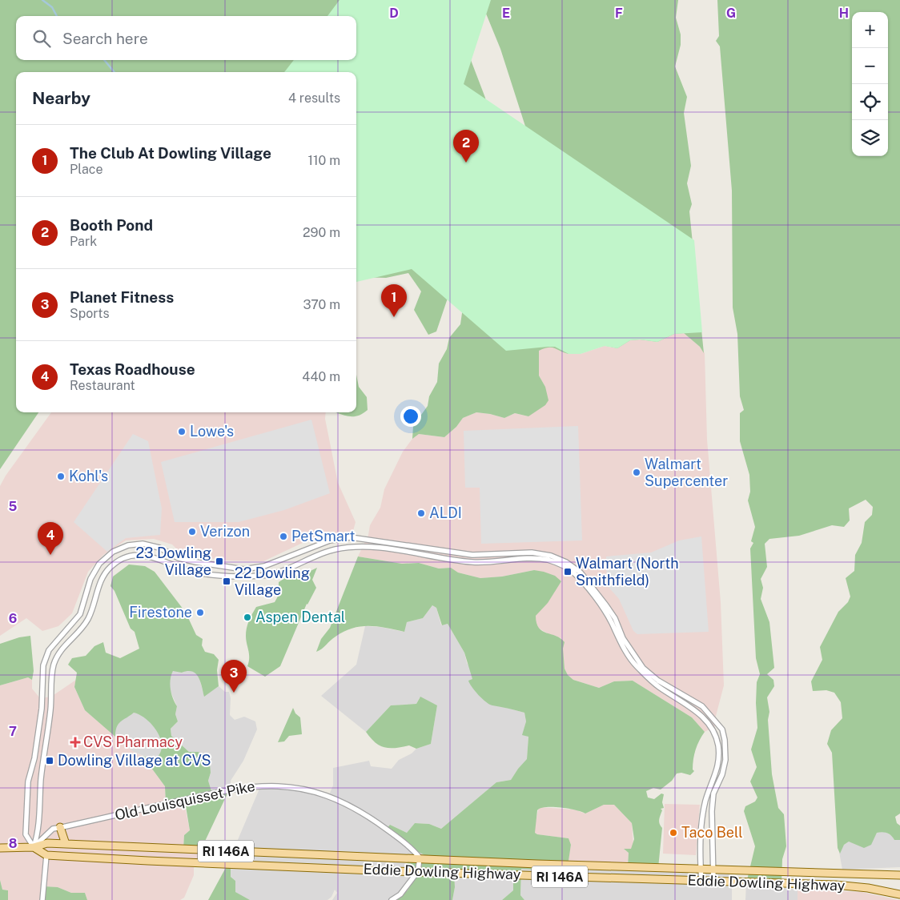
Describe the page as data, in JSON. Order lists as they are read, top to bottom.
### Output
{
  "streets": {
    "main road": ["RI 146A", "Eddie Dowling Highway"],
    "street": ["Old Louisquisset Pike"]
  },
  "crossings": [
    ["Old Louisquisset Pike", "Eddie Dowling Highway"]
  ],
  "places": {
    "other": [
      "Lowe's",
      "Walmart Supercenter",
      "Kohl's",
      "ALDI",
      "Verizon",
      "PetSmart",
      "Firestone",
      "Aspen Dental",
      "Taco Bell"
    ],
    "transit": [
      "23 Dowling Village",
      "Walmart (North Smithfield)",
      "22 Dowling Village",
      "Dowling Village at CVS"
    ],
    "health": ["CVS Pharmacy"]
  },
  "page": {
    "map_buttons": ["+", "−"],
    "search": "Search here",
    "heading": ["Nearby", "4 results"],
    "list": [
      {
        "mark": "1",
        "name": "The Club At Dowling Village",
        "note": "Place",
        "value": "110 m"
      },
      {
        "mark": "2",
        "name": "Booth Pond",
        "note": "Park",
        "value": "290 m"
      },
      {
        "mark": "3",
        "name": "Planet Fitness",
        "note": "Sports",
        "value": "370 m"
      },
      {
        "mark": "4",
        "name": "Texas Roadhouse",
        "note": "Restaurant",
        "value": "440 m"
      }
    ],
    "pins": [
      "2",
      "1",
      "4",
      "3"
    ]
  },
  "grid": {
    "columns": [
      "D",
      "E",
      "F",
      "G",
      "H"
    ],
    "rows": [
      "5",
      "6",
      "7",
      "8"
    ]
  }
}
